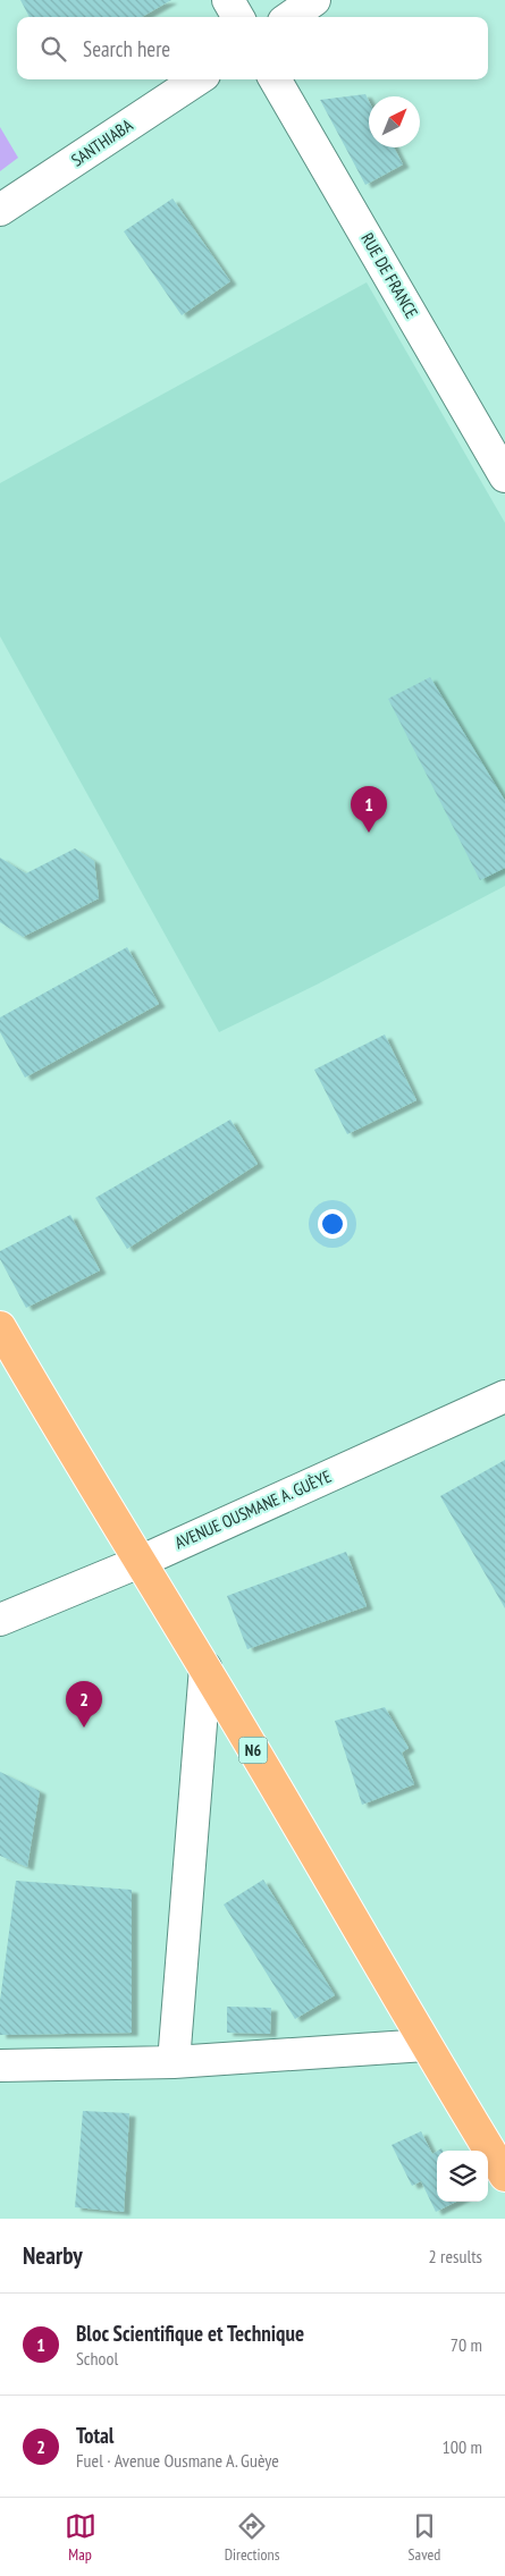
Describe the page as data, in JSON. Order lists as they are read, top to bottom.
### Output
{
  "streets": {
    "main road": ["N6"],
    "street": ["SANTHIABA", "RUE DE FRANCE", "AVENUE OUSMANE A. GUÈYE"]
  },
  "crossings": [
    ["AVENUE OUSMANE A. GUÈYE", "N6"]
  ],
  "north": "top right",
  "page": {
    "search": "Search here",
    "pins": ["1", "2"],
    "heading": ["Nearby", "2 results"],
    "list": [
      {
        "mark": "1",
        "name": "Bloc Scientifique et Technique",
        "note": "School",
        "value": "70 m"
      },
      {
        "mark": "2",
        "name": "Total",
        "note": "Fuel · Avenue Ousmane A. Guèye",
        "value": "100 m"
      }
    ],
    "nav": ["Map", "Directions", "Saved"]
  }
}
